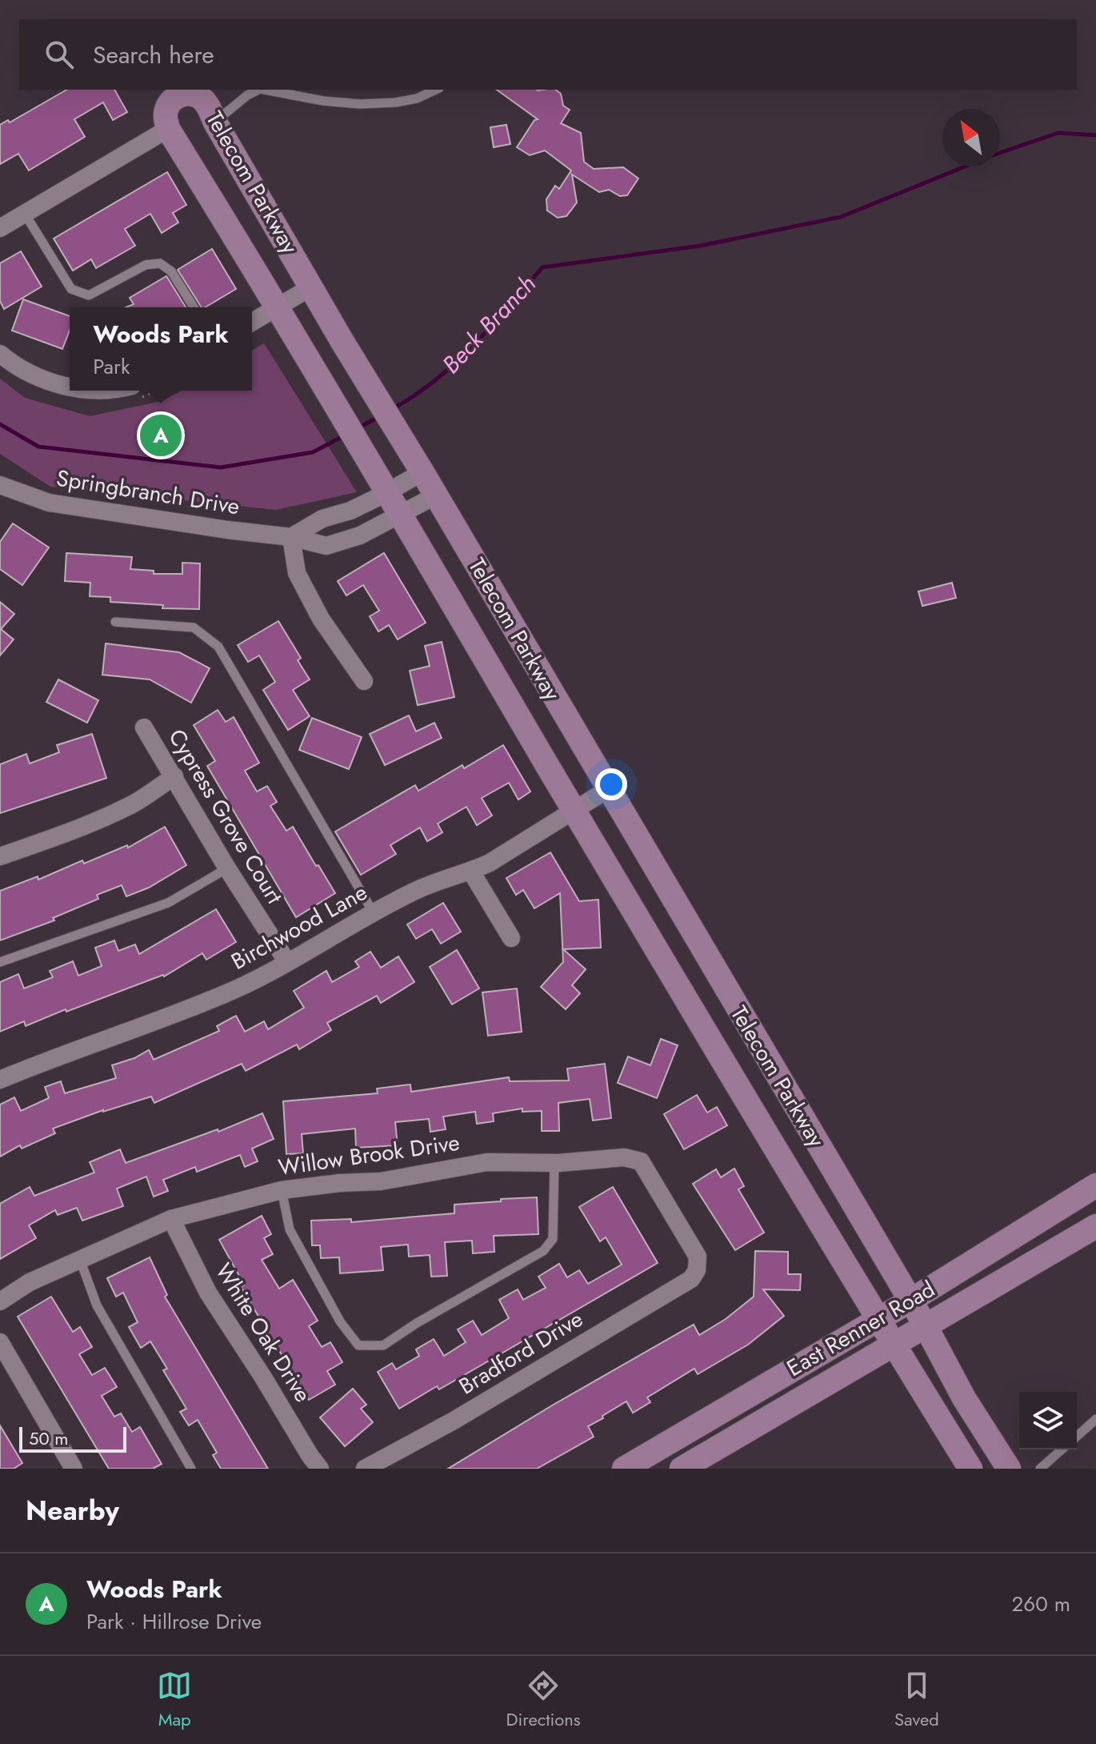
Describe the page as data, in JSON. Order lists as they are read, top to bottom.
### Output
{
  "streets": {
    "street": [
      "Telecom Parkway",
      "Springbranch Drive",
      "Cypress Grove Court",
      "Birchwood Lane",
      "Willow Brook Drive",
      "East Renner Road",
      "White Oak Drive",
      "Bradford Drive"
    ]
  },
  "crossings": [
    ["Telecom Parkway", "Springbranch Drive"],
    ["Telecom Parkway", "Birchwood Lane"],
    ["Telecom Parkway", "East Renner Road"],
    ["Cypress Grove Court", "Birchwood Lane"],
    ["Willow Brook Drive", "White Oak Drive"],
    ["Willow Brook Drive", "Bradford Drive"]
  ],
  "water": ["Beck Branch"],
  "scale_bar": "50 m",
  "north": "top left",
  "page": {
    "search": "Search here",
    "popup": ["Woods Park", "Park"],
    "pins": "A",
    "scale": "50 m",
    "heading": "Nearby",
    "list": [
      {
        "mark": "A",
        "name": "Woods Park",
        "note": "Park · Hillrose Drive",
        "value": "260 m"
      }
    ],
    "nav": ["Map", "Directions", "Saved"]
  }
}
